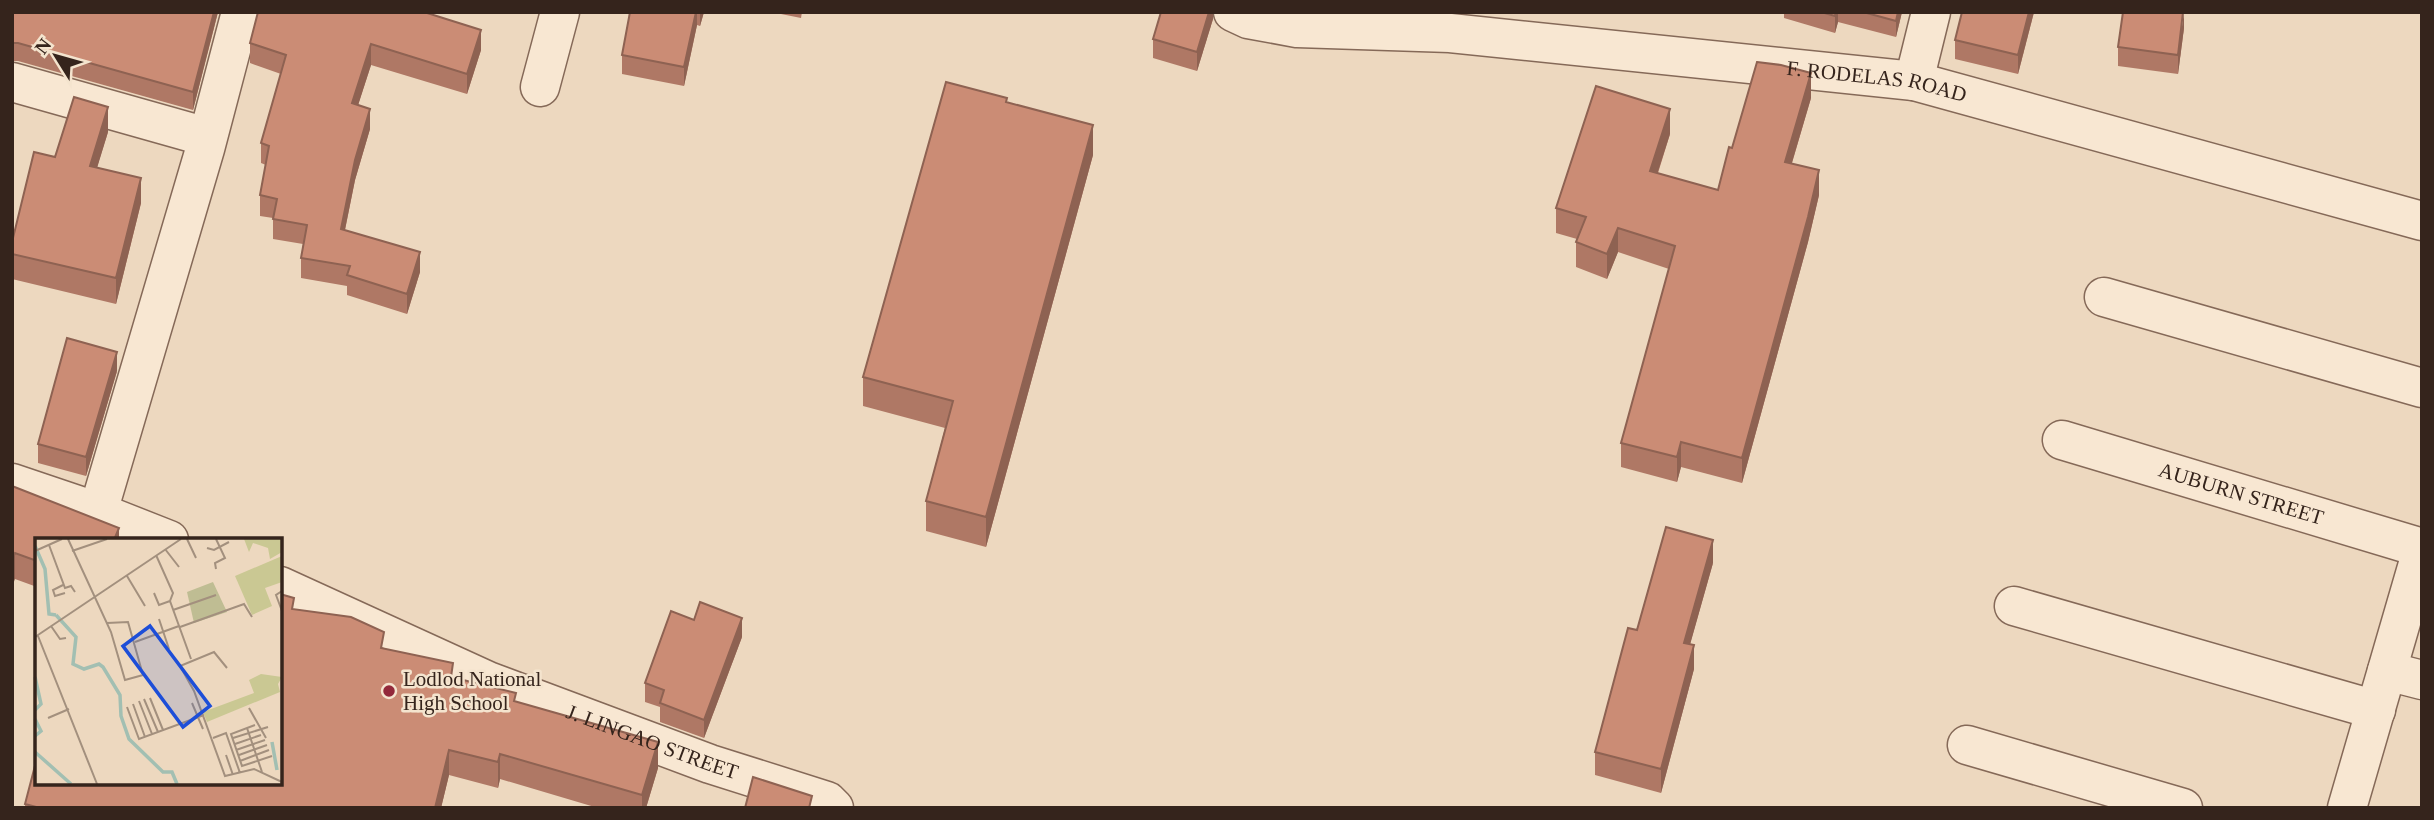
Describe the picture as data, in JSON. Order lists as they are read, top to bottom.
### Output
{
  "streets": {
    "street": ["F. RODELAS ROAD", "AUBURN STREET", "J. LINGAO STREET"]
  },
  "places": ["Lodlod National High School"],
  "north": "top left"
}
